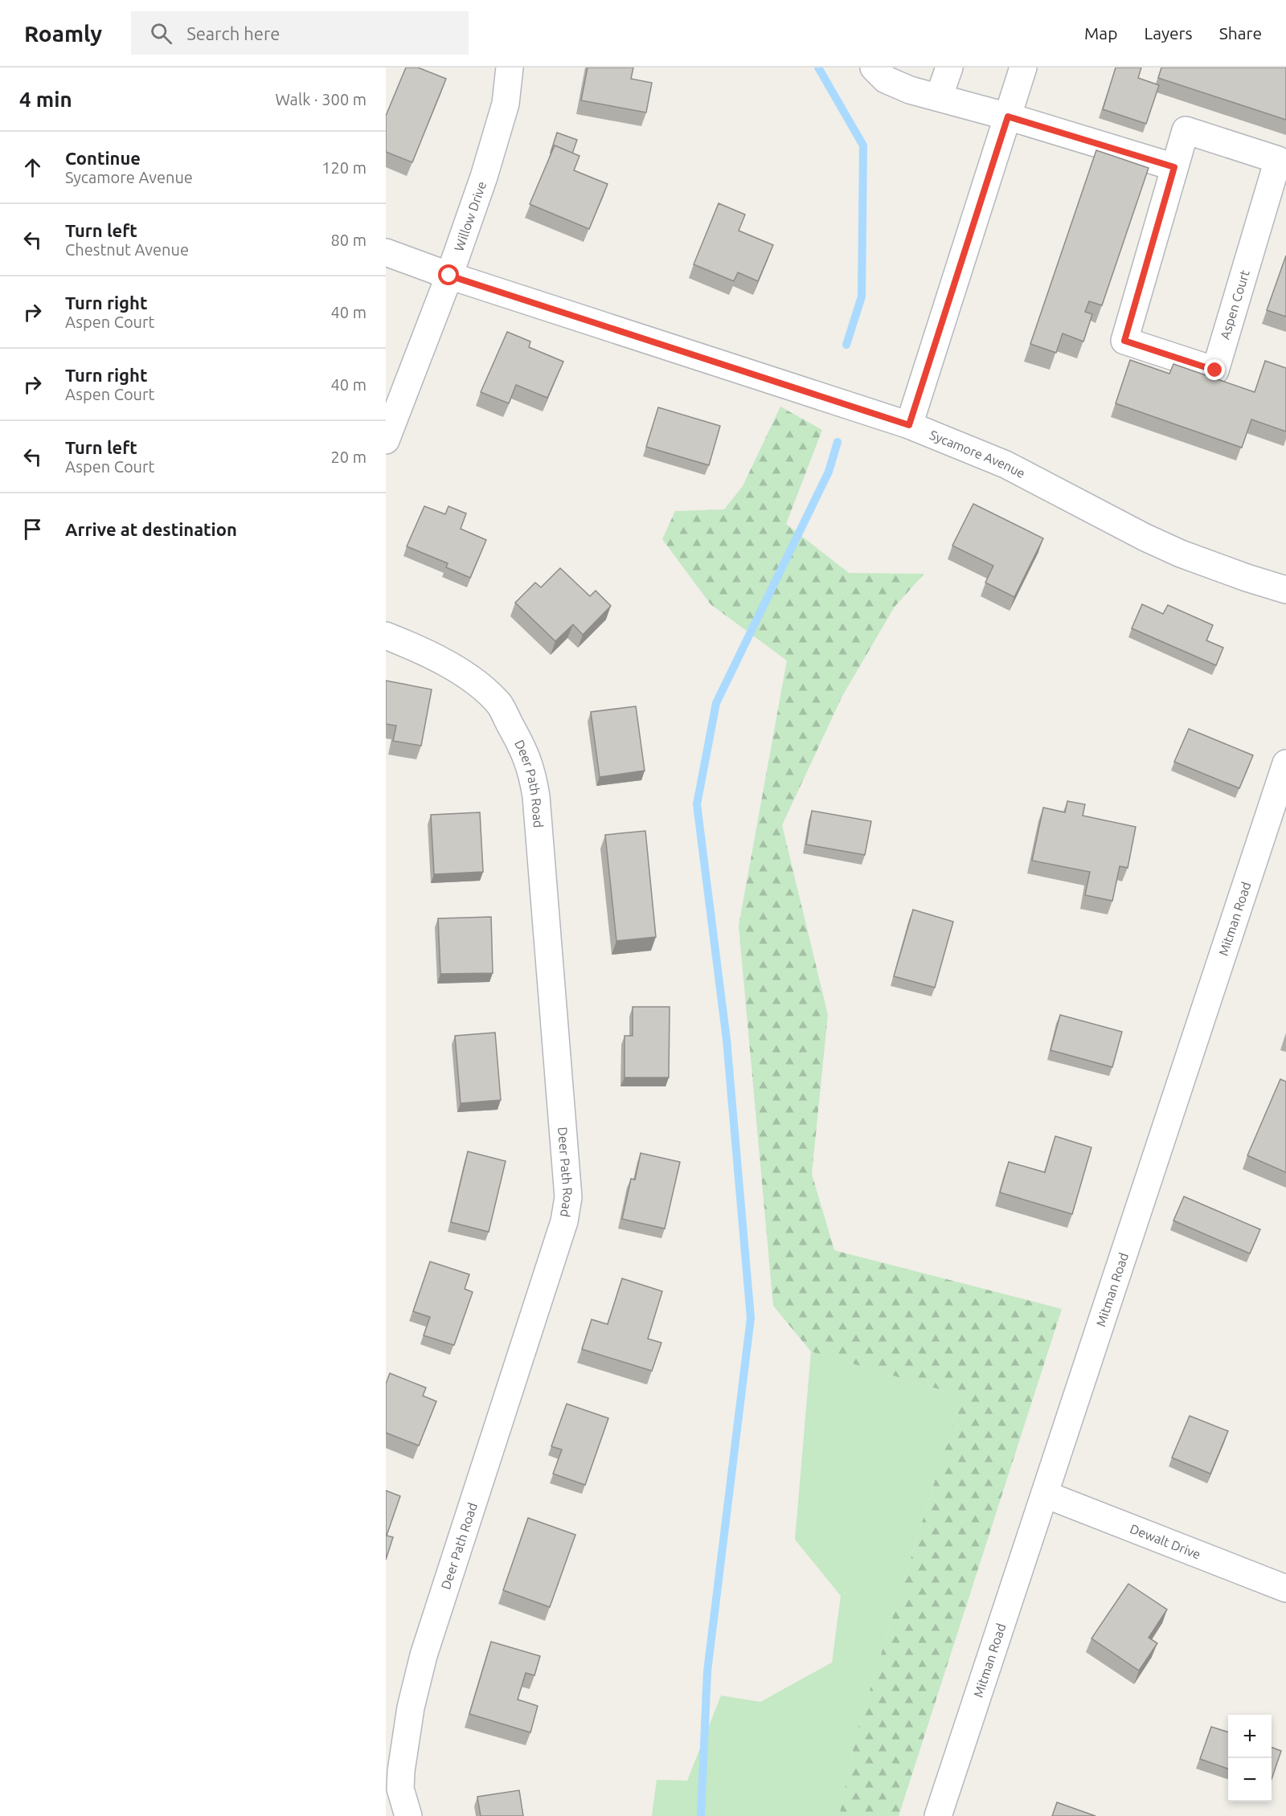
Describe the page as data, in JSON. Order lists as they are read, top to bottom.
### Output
{
  "streets": {
    "street": [
      "Willow Drive",
      "Aspen Court",
      "Sycamore Avenue",
      "Deer Path Road",
      "Mitman Road",
      "Dewalt Drive"
    ]
  },
  "crossings": [
    ["Willow Drive", "Sycamore Avenue"],
    ["Mitman Road", "Dewalt Drive"]
  ],
  "page": {
    "header": "Roamly",
    "search": "Search here",
    "nav": ["Map", "Layers", "Share"],
    "heading": ["4 min", "Walk · 300 m"],
    "list": [
      ["Continue", "Sycamore Avenue", "120 m"],
      ["Turn left", "Chestnut Avenue", "80 m"],
      ["Turn right", "Aspen Court", "40 m"],
      ["Turn right", "Aspen Court", "40 m"],
      ["Turn left", "Aspen Court", "20 m"],
      "Arrive at destination"
    ],
    "map_buttons": ["+", "−"]
  }
}
